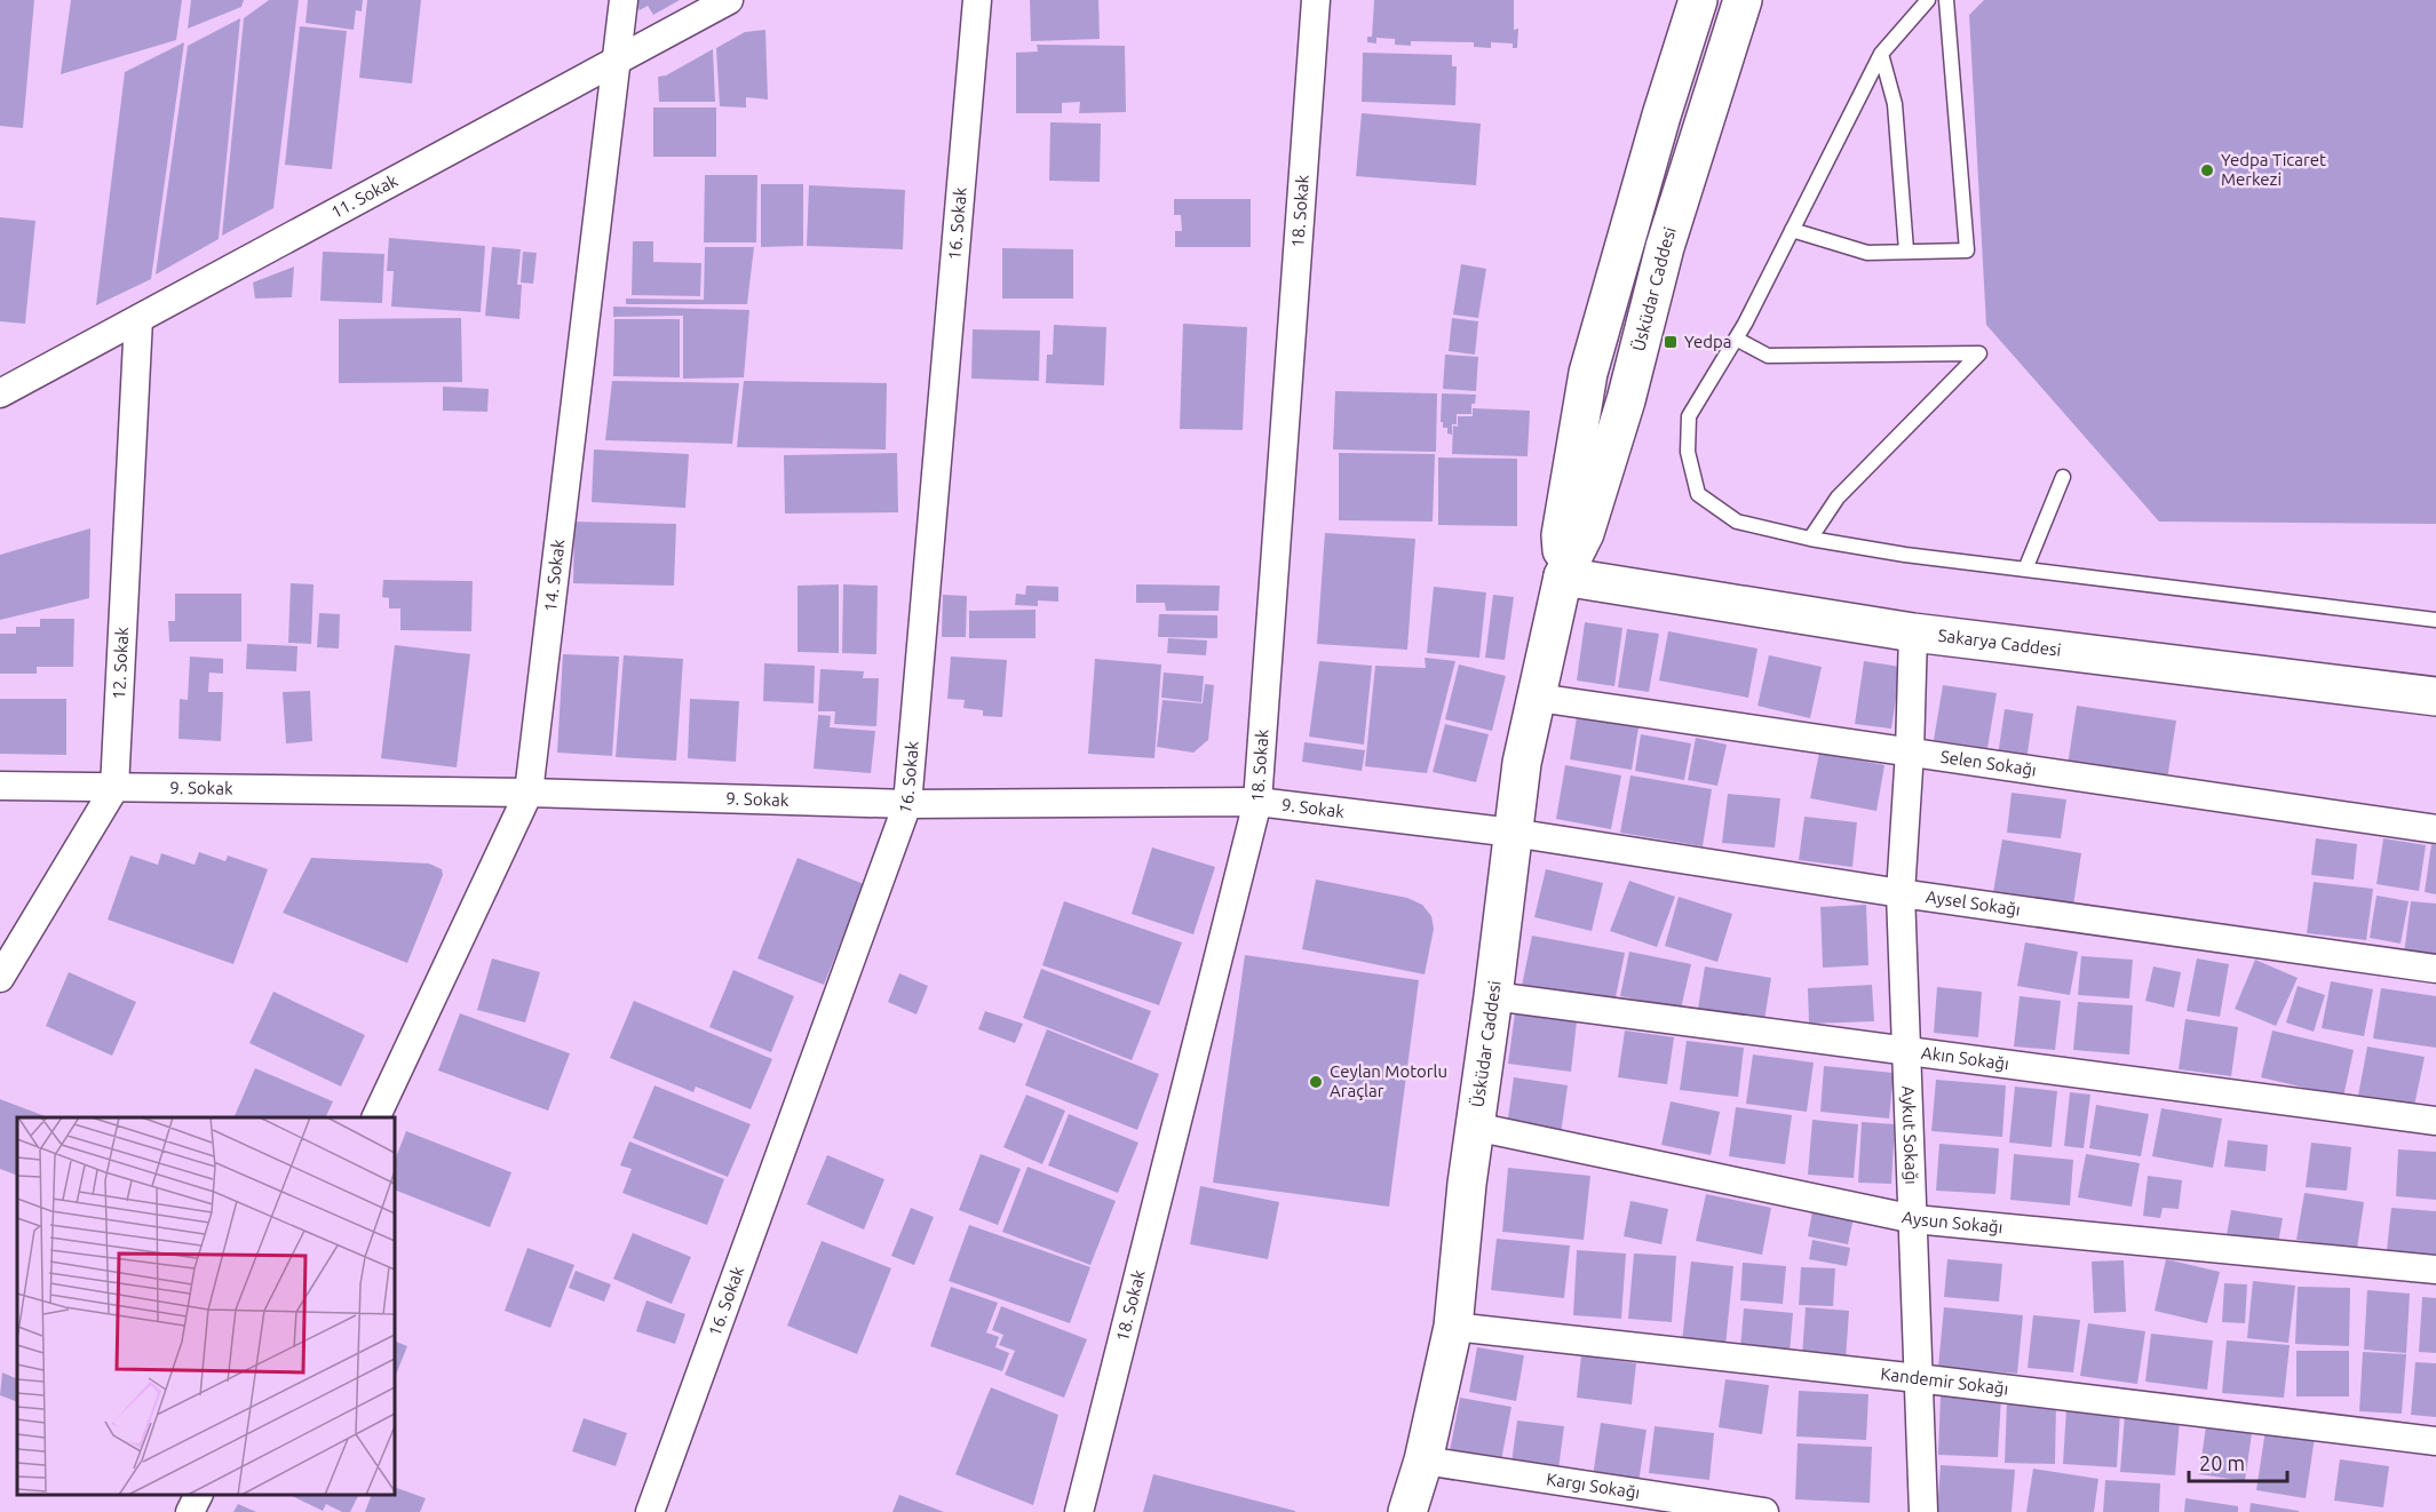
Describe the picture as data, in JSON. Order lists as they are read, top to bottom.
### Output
{
  "streets": {
    "main road": ["Üsküdar Caddesi", "Sakarya Caddesi"],
    "street": [
      "11. Sokak",
      "18. Sokak",
      "16. Sokak",
      "14. Sokak",
      "12. Sokak",
      "Selen Sokağı",
      "9. Sokak",
      "Aysel Sokağı",
      "Akın Sokağı",
      "Aykut Sokağı",
      "Aysun Sokağı",
      "Kandemir Sokağı",
      "Kargı Sokağı"
    ]
  },
  "crossings": [
    ["11. Sokak", "14. Sokak"],
    ["11. Sokak", "12. Sokak"],
    ["18. Sokak", "9. Sokak"],
    ["16. Sokak", "9. Sokak"],
    ["Üsküdar Caddesi", "Sakarya Caddesi"],
    ["Üsküdar Caddesi", "Selen Sokağı"],
    ["Üsküdar Caddesi", "9. Sokak"],
    ["Üsküdar Caddesi", "Aysel Sokağı"],
    ["Üsküdar Caddesi", "Akın Sokağı"],
    ["Üsküdar Caddesi", "Aysun Sokağı"],
    ["Üsküdar Caddesi", "Kandemir Sokağı"],
    ["Üsküdar Caddesi", "Kargı Sokağı"],
    ["14. Sokak", "9. Sokak"],
    ["Sakarya Caddesi", "Aykut Sokağı"],
    ["12. Sokak", "9. Sokak"],
    ["Selen Sokağı", "Aykut Sokağı"],
    ["9. Sokak", "Aysel Sokağı"],
    ["Aysel Sokağı", "Aykut Sokağı"],
    ["Akın Sokağı", "Aykut Sokağı"],
    ["Aykut Sokağı", "Aysun Sokağı"],
    ["Aykut Sokağı", "Kandemir Sokağı"]
  ],
  "places": {
    "other": ["Yedpa Ticaret Merkezi", "Ceylan Motorlu Araçlar"],
    "transit": ["Yedpa"]
  },
  "scale_bar": "20 m"
}
